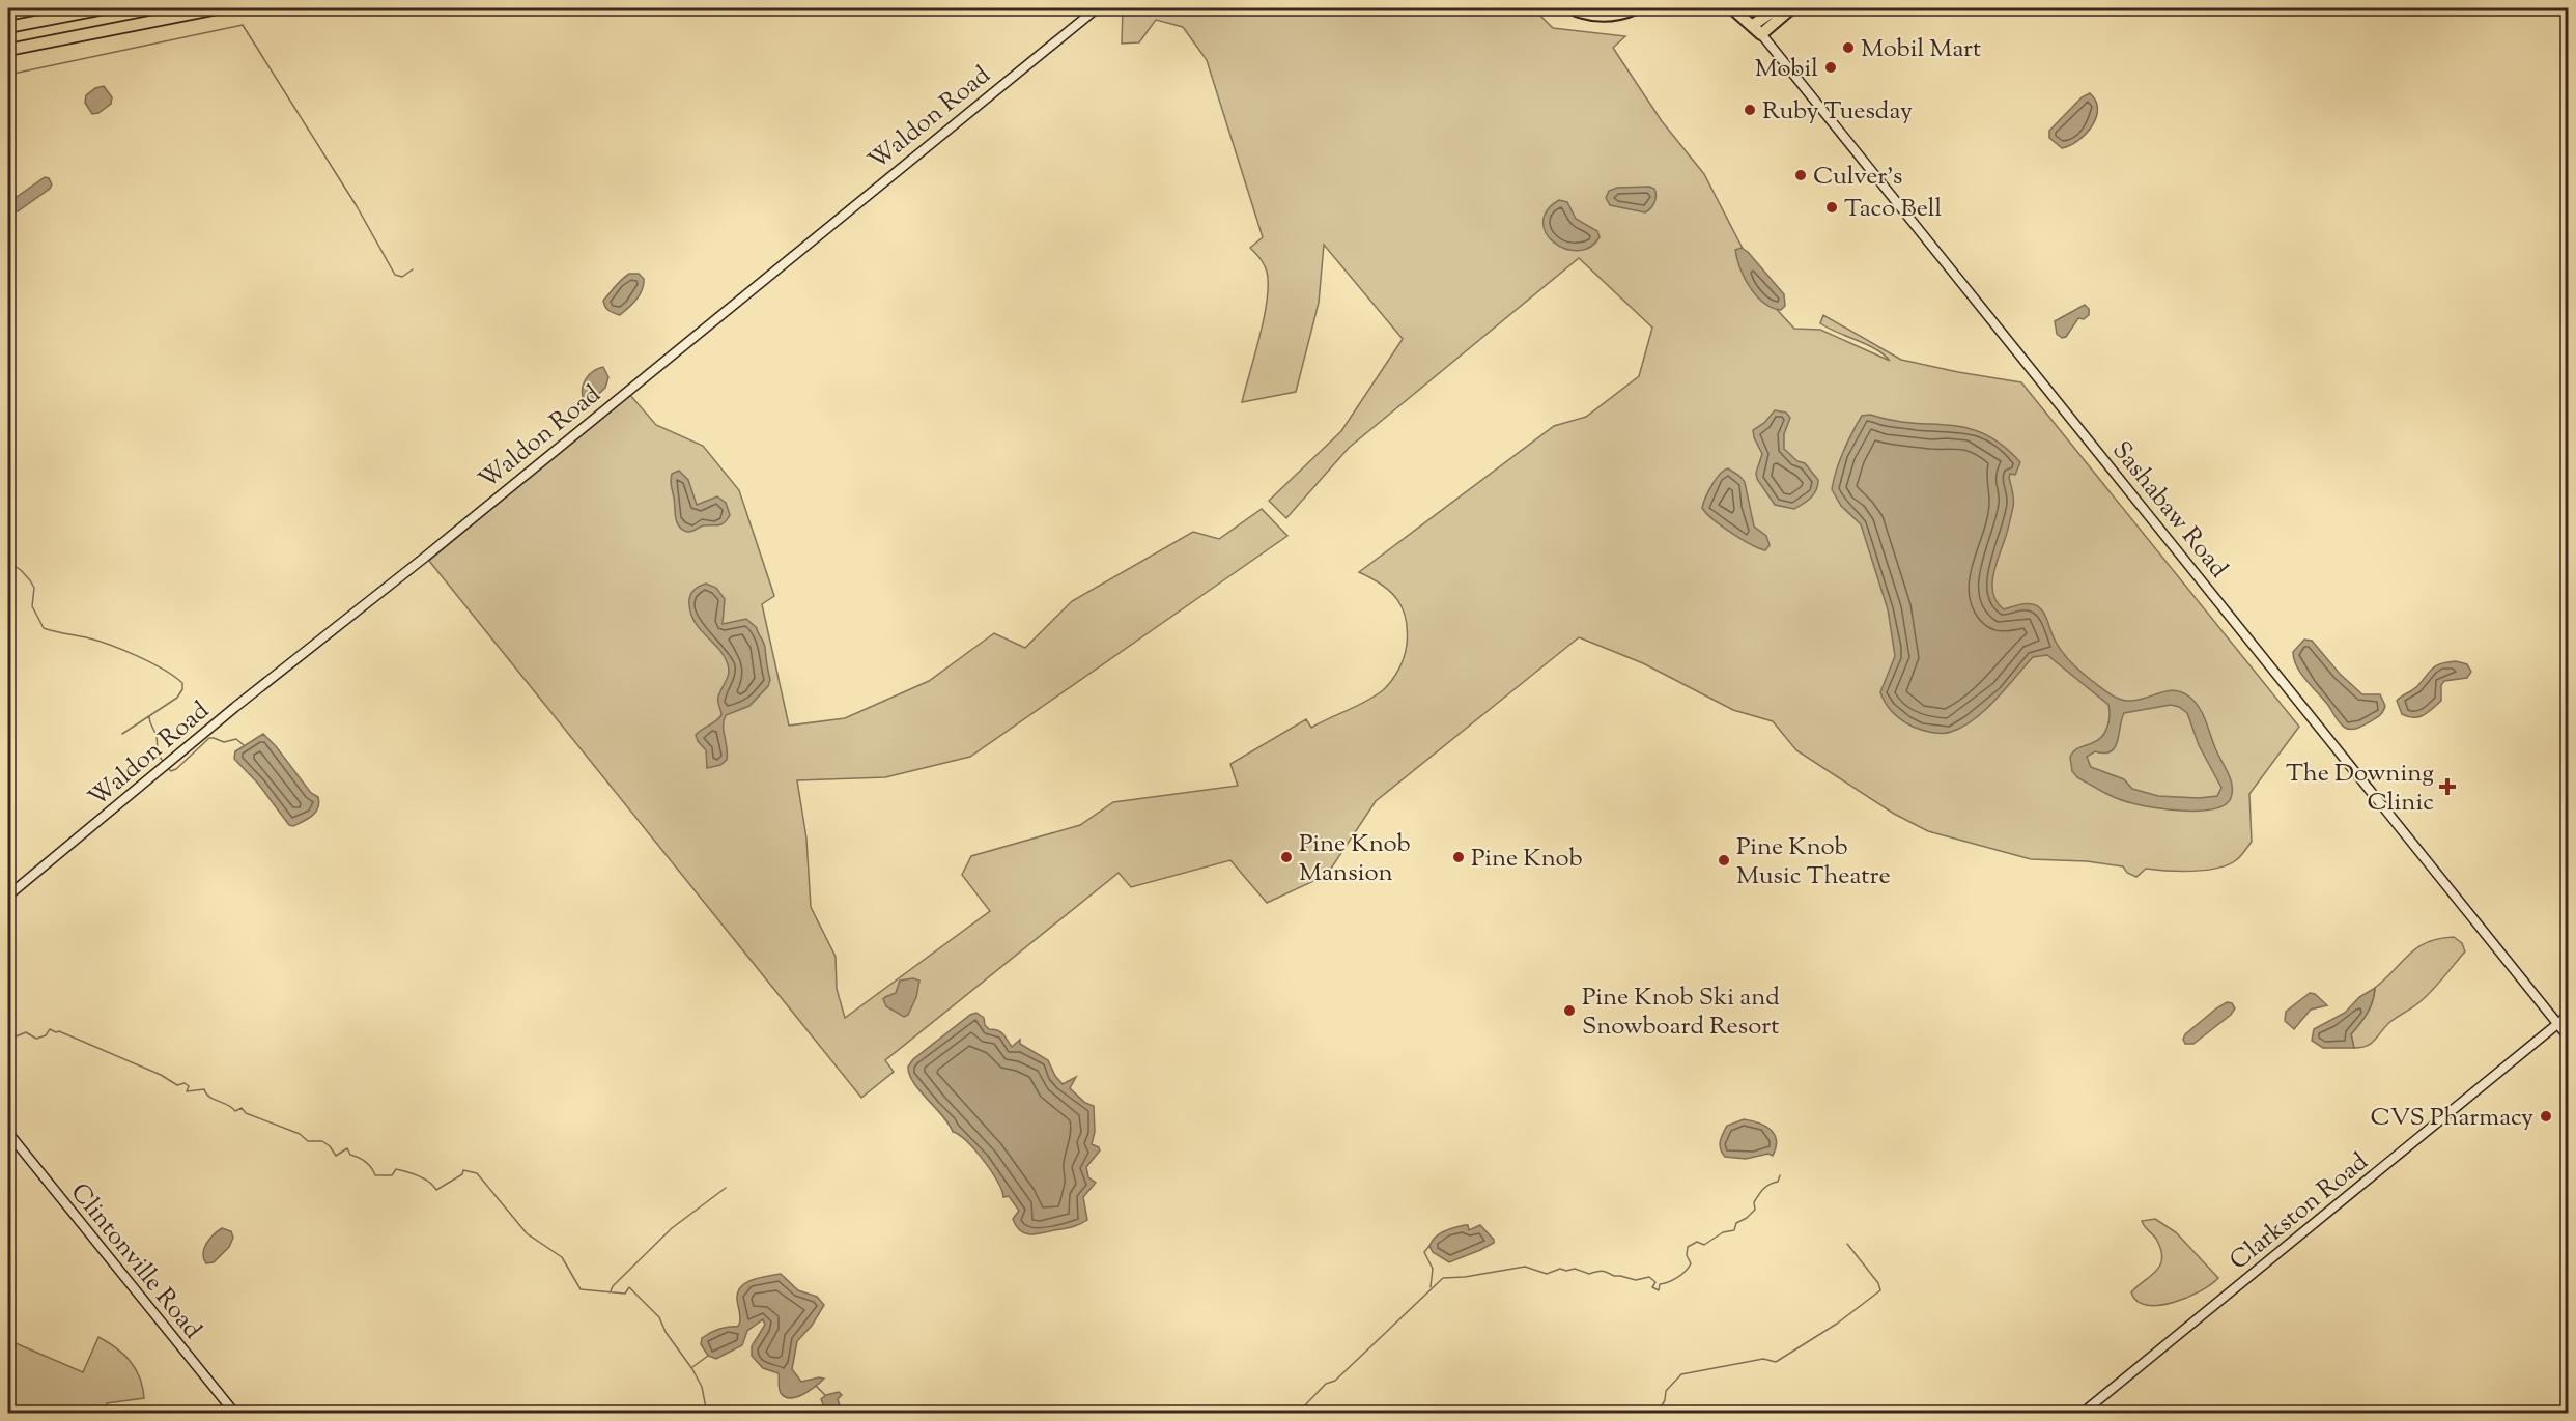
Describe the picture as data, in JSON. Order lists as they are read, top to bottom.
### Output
{
  "streets": {
    "main road": [
      "Waldon Road",
      "Sashabaw Road",
      "Clarkston Road",
      "Clintonville Road"
    ]
  },
  "crossings": [
    ["Sashabaw Road", "Clarkston Road"]
  ],
  "places": {
    "other": [
      "Mobil Mart",
      "Mobil",
      "Ruby Tuesday",
      "Culver's",
      "Taco Bell",
      "Pine Knob Mansion",
      "Pine Knob",
      "Pine Knob Music Theatre",
      "Pine Knob Ski and Snowboard Resort",
      "CVS Pharmacy"
    ],
    "health": ["The Downing Clinic"]
  }
}
